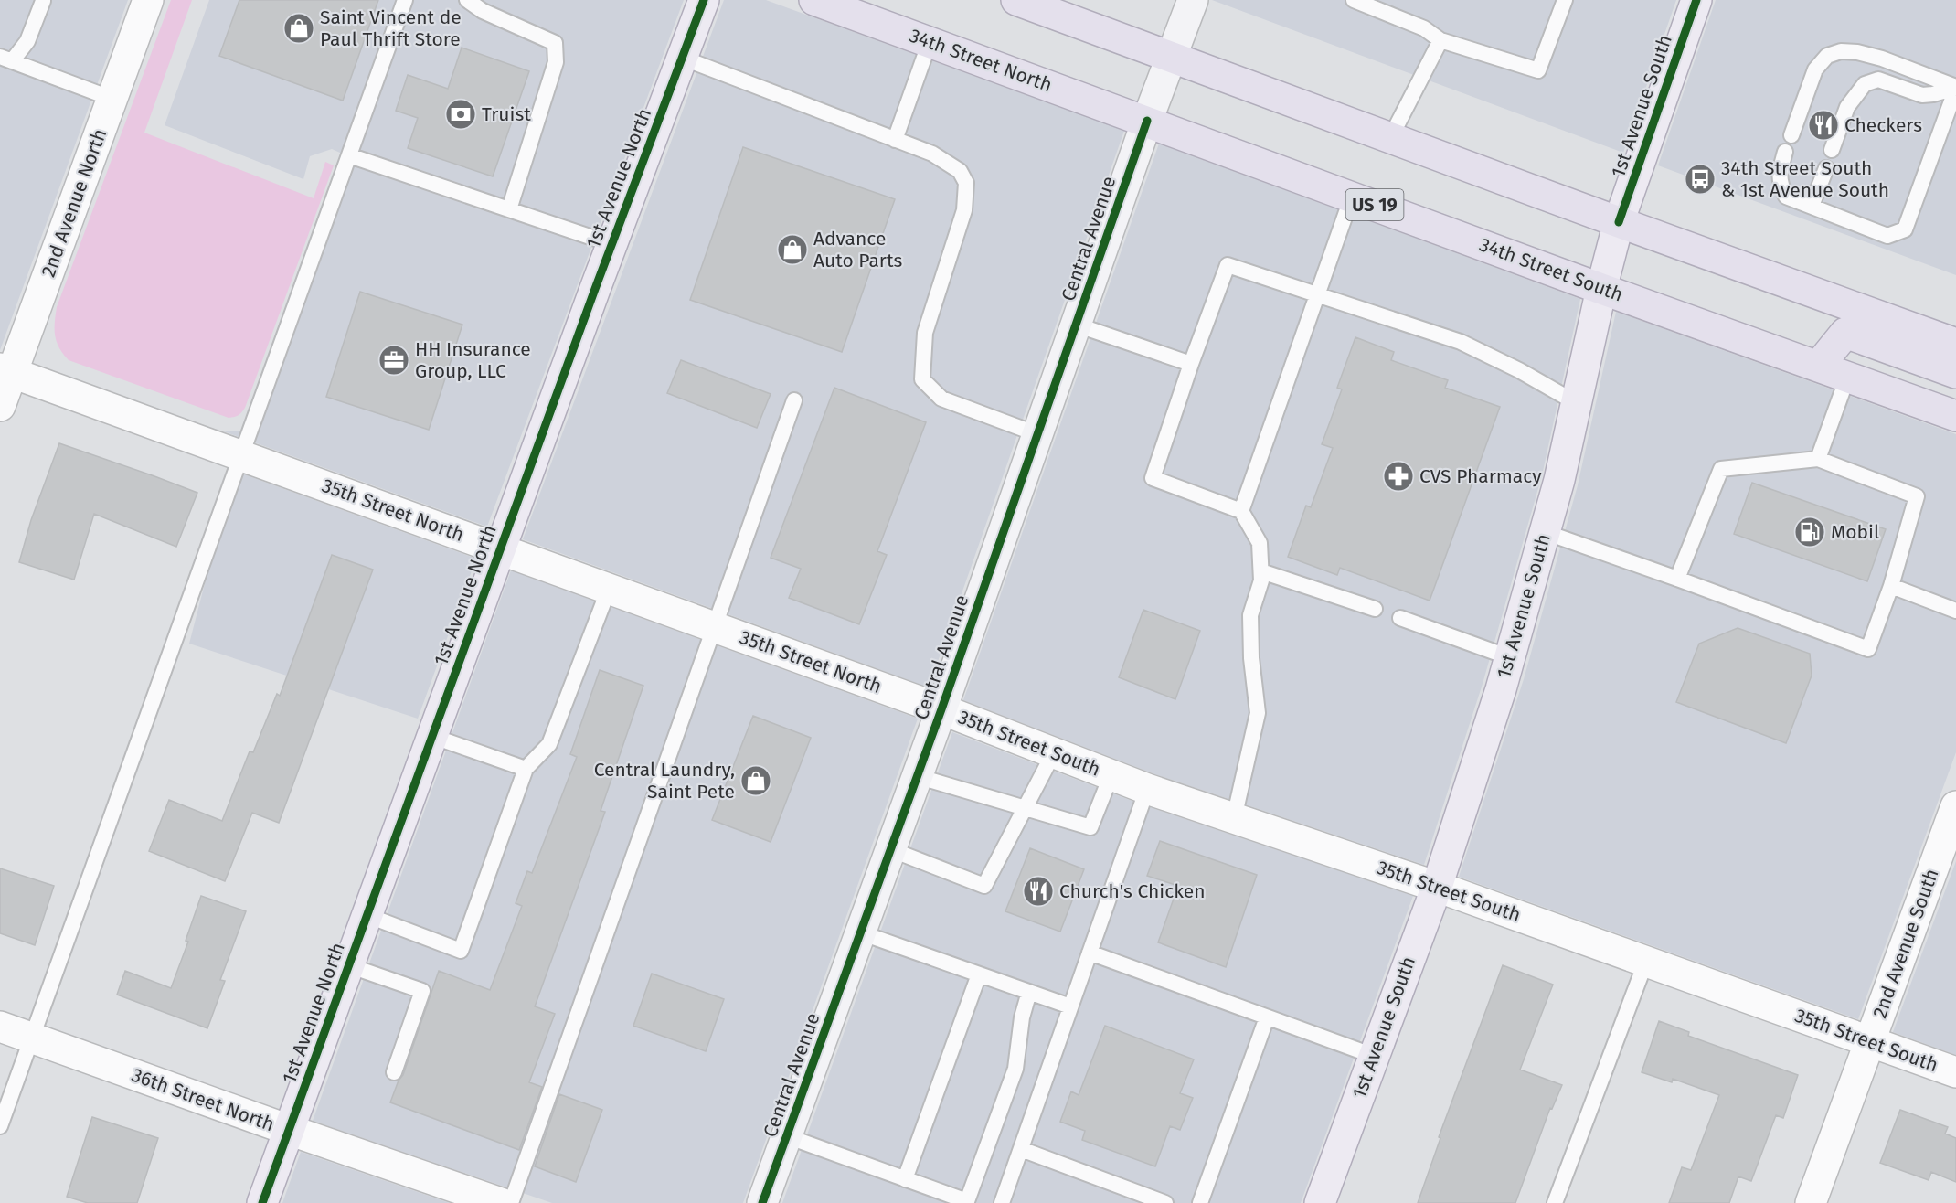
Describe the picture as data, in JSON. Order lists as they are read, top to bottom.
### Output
{
  "streets": {
    "highway": ["34th Street North", "US 19", "34th Street South"],
    "main road": ["1st Avenue South", "1st Avenue North", "Central Avenue"],
    "street": [
      "2nd Avenue North",
      "35th Street North",
      "35th Street South",
      "2nd Avenue South",
      "36th Street North"
    ]
  },
  "crossings": [
    ["34th Street North", "Central Avenue"],
    ["34th Street North", "34th Street South"],
    ["1st Avenue South", "34th Street South"],
    ["1st Avenue South", "35th Street South"],
    ["1st Avenue North", "35th Street North"],
    ["1st Avenue North", "36th Street North"],
    ["2nd Avenue North", "35th Street North"],
    ["Central Avenue", "34th Street South"],
    ["Central Avenue", "35th Street North"],
    ["Central Avenue", "35th Street South"],
    ["35th Street North", "35th Street South"],
    ["35th Street South", "2nd Avenue South"]
  ],
  "places": {
    "shop": ["Saint Vincent de Paul Thrift Store", "Advance Auto Parts", "Central Laundry, Saint Pete"],
    "bank": ["Truist"],
    "restaurant": ["Checkers", "Church's Chicken"],
    "bus stop": ["34th Street South & 1st Avenue South"],
    "office": ["HH Insurance Group, LLC"],
    "pharmacy": ["CVS Pharmacy"],
    "fuel station": ["Mobil"]
  }
}
